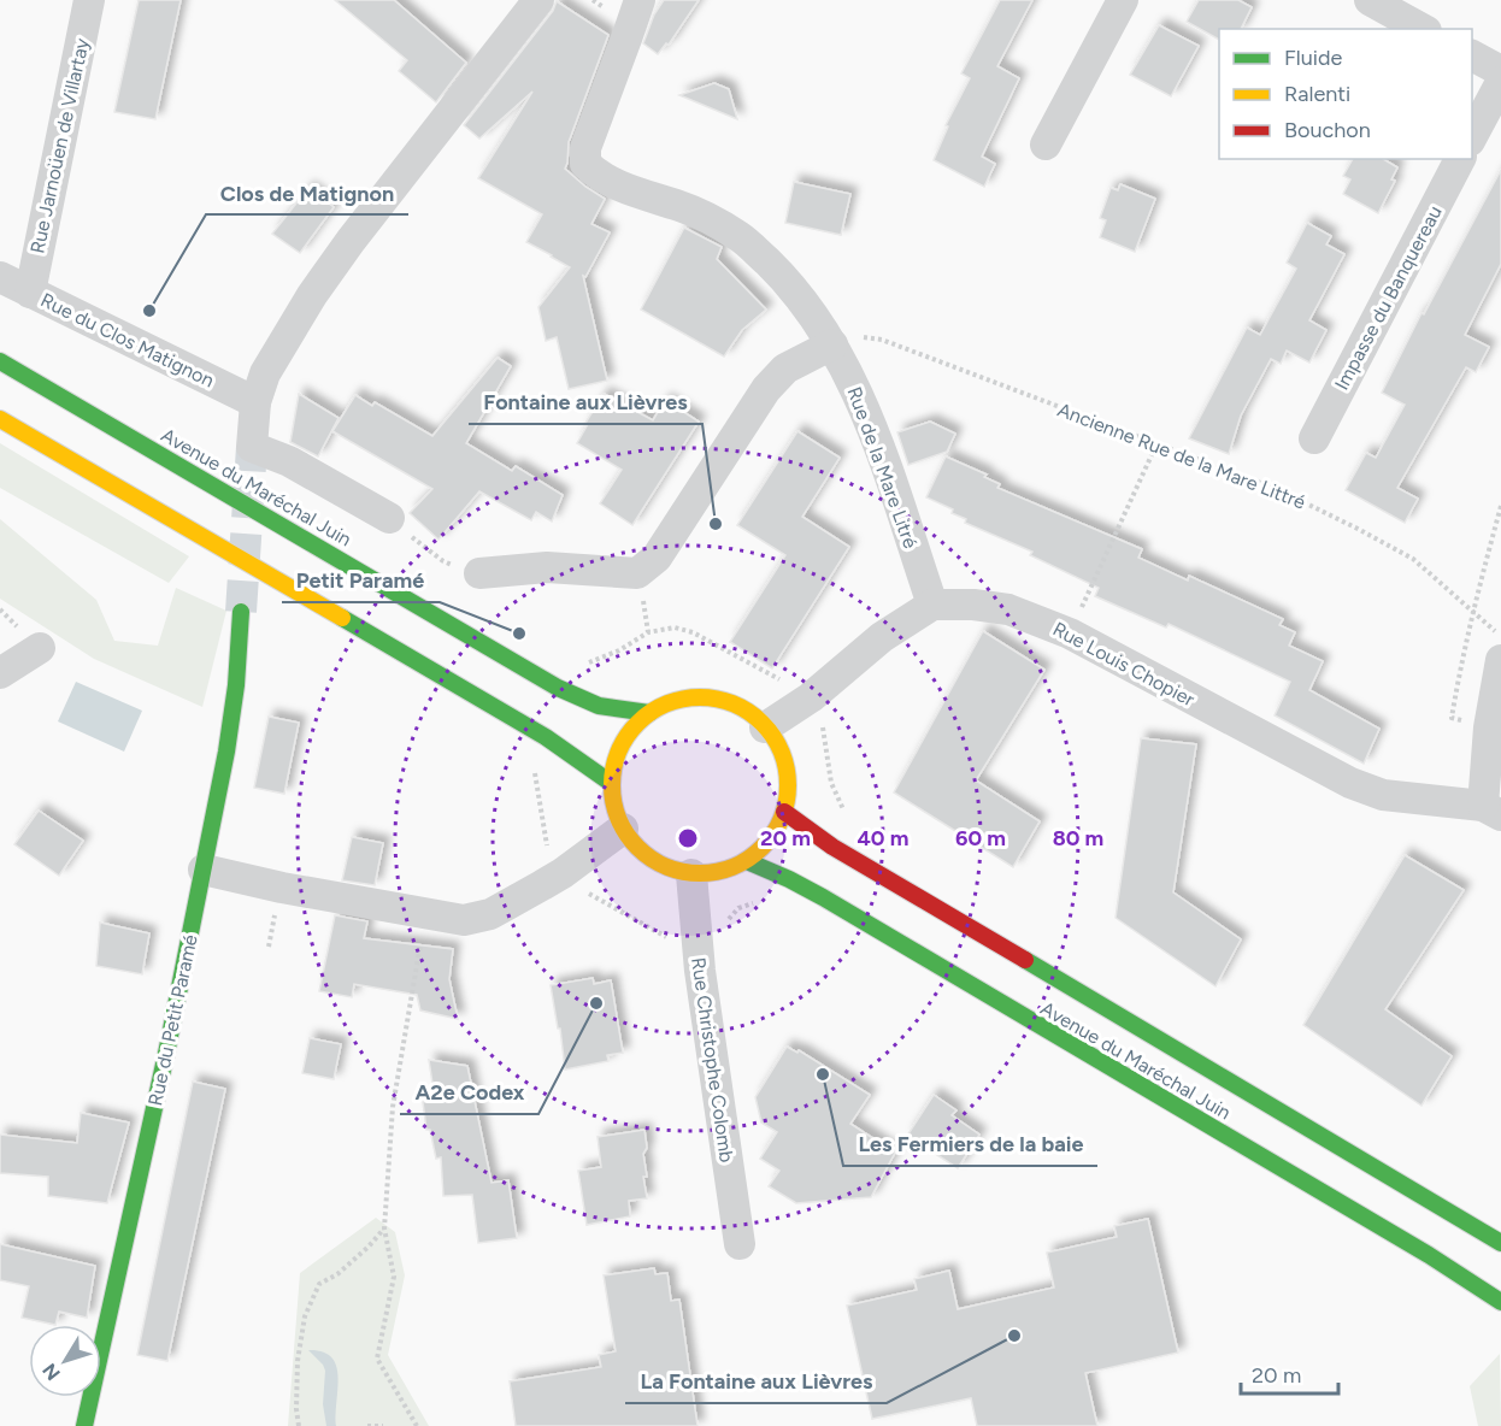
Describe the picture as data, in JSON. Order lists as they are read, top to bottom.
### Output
{
  "streets": {
    "main road": ["Avenue du Maréchal Juin", "Rue du Petit Paramé"],
    "street": [
      "Rue Jarnoüen de Villartay",
      "Impasse du Banquereau",
      "Rue du Clos Matignon",
      "Rue de la Mare Litré",
      "Rue Louis Chopier",
      "Rue Christophe Colomb"
    ],
    "path": ["Ancienne Rue de la Mare Littré"]
  },
  "crossings": [
    ["Rue Jarnoüen de Villartay", "Rue du Clos Matignon"],
    ["Ancienne Rue de la Mare Littré", "Rue de la Mare Litré"],
    ["Rue de la Mare Litré", "Rue Louis Chopier"],
    ["Avenue du Maréchal Juin", "Rue Christophe Colomb"]
  ],
  "places": [
    "Clos de Matignon",
    "Fontaine aux Lièvres",
    "Petit Paramé",
    "A2e Codex",
    "Les Fermiers de la baie",
    "La Fontaine aux Lièvres"
  ],
  "legend": ["Fluide", "Ralenti", "Bouchon"],
  "scale_bar": "20 m",
  "north": "bottom left",
  "rings": [
    "20 m",
    "40 m",
    "60 m",
    "80 m"
  ]
}
